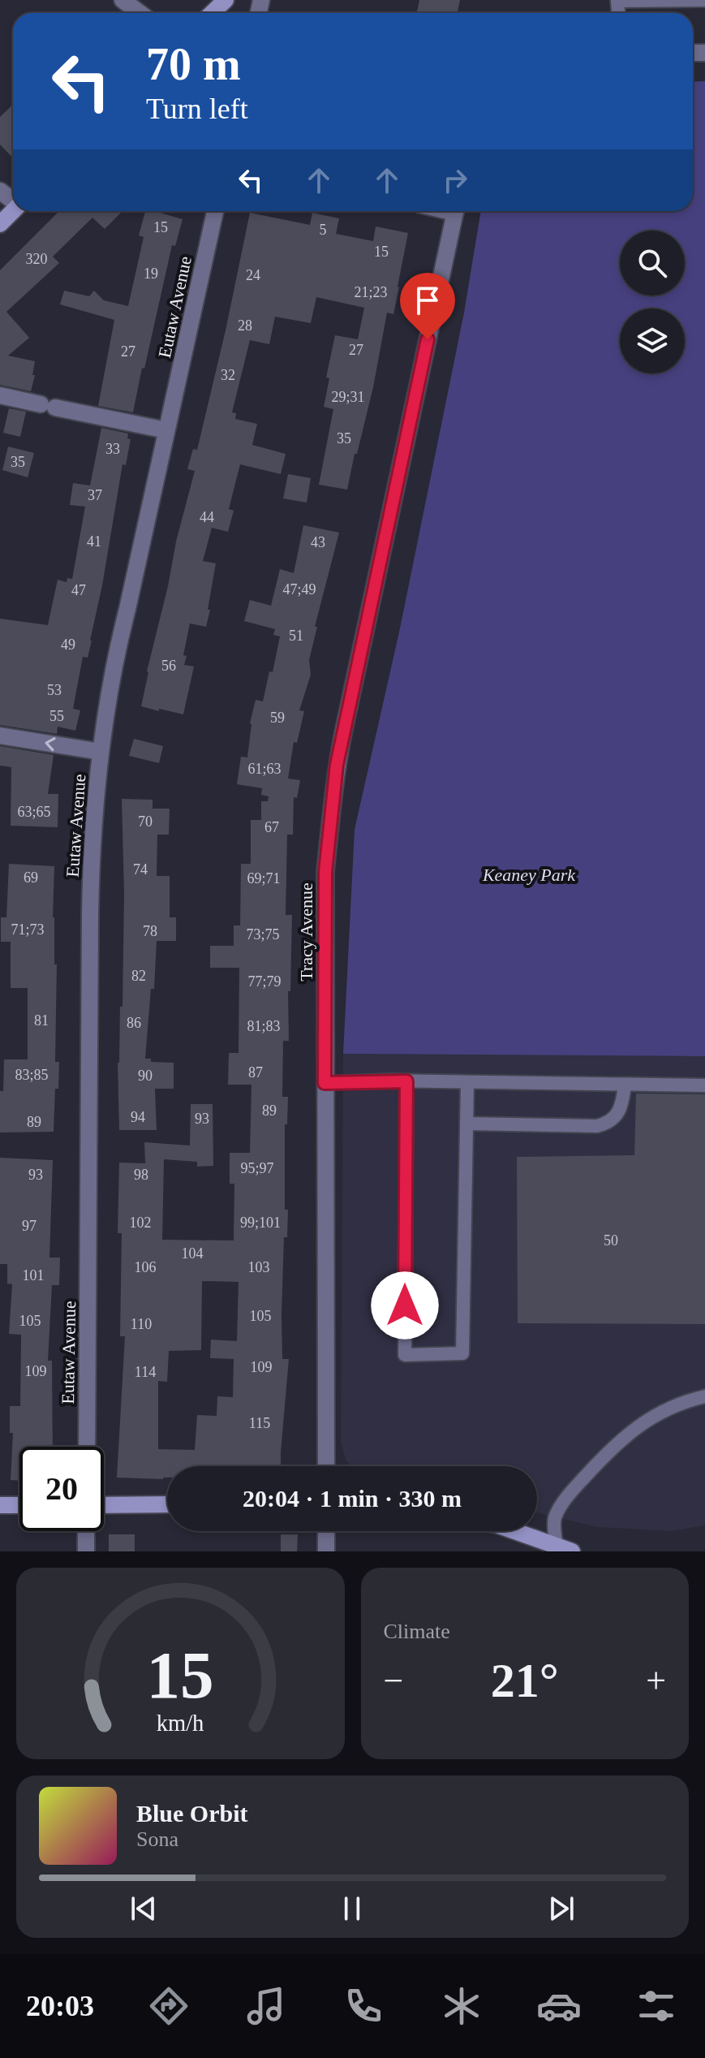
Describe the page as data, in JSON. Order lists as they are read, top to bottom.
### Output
{
  "streets": {
    "street": ["Eutaw Avenue", "Tracy Avenue"]
  },
  "parks": ["Keaney Park"],
  "house_numbers": [
    "15",
    "5",
    "15",
    "320",
    "19",
    "24",
    "21;23",
    "28",
    "27",
    "27",
    "32",
    "29;31",
    "35",
    "33",
    "35",
    "37",
    "44",
    "41",
    "43",
    "47;49",
    "47",
    "51",
    "49",
    "56",
    "53",
    "55",
    "59",
    "61;63",
    "63;65",
    "70",
    "67",
    "74",
    "69",
    "69;71",
    "71;73",
    "78",
    "73;75",
    "82",
    "77;79",
    "81",
    "86",
    "81;83",
    "87",
    "83;85",
    "90",
    "89",
    "94",
    "93",
    "89",
    "95;97",
    "93",
    "98",
    "102",
    "99;101",
    "97",
    "50",
    "104",
    "106",
    "103",
    "101",
    "105",
    "105",
    "110",
    "109",
    "109",
    "114",
    "115"
  ],
  "page": {
    "turn": ["70 m", "Turn left"],
    "limit": "20",
    "trip": "20:04 · 1 min · 330 m",
    "tile": "Climate",
    "heat": ["−", "21°", "+"],
    "song": ["Blue Orbit", "Sona"],
    "tabs": "20:03",
    "gauge": ["15", "km/h"]
  }
}
